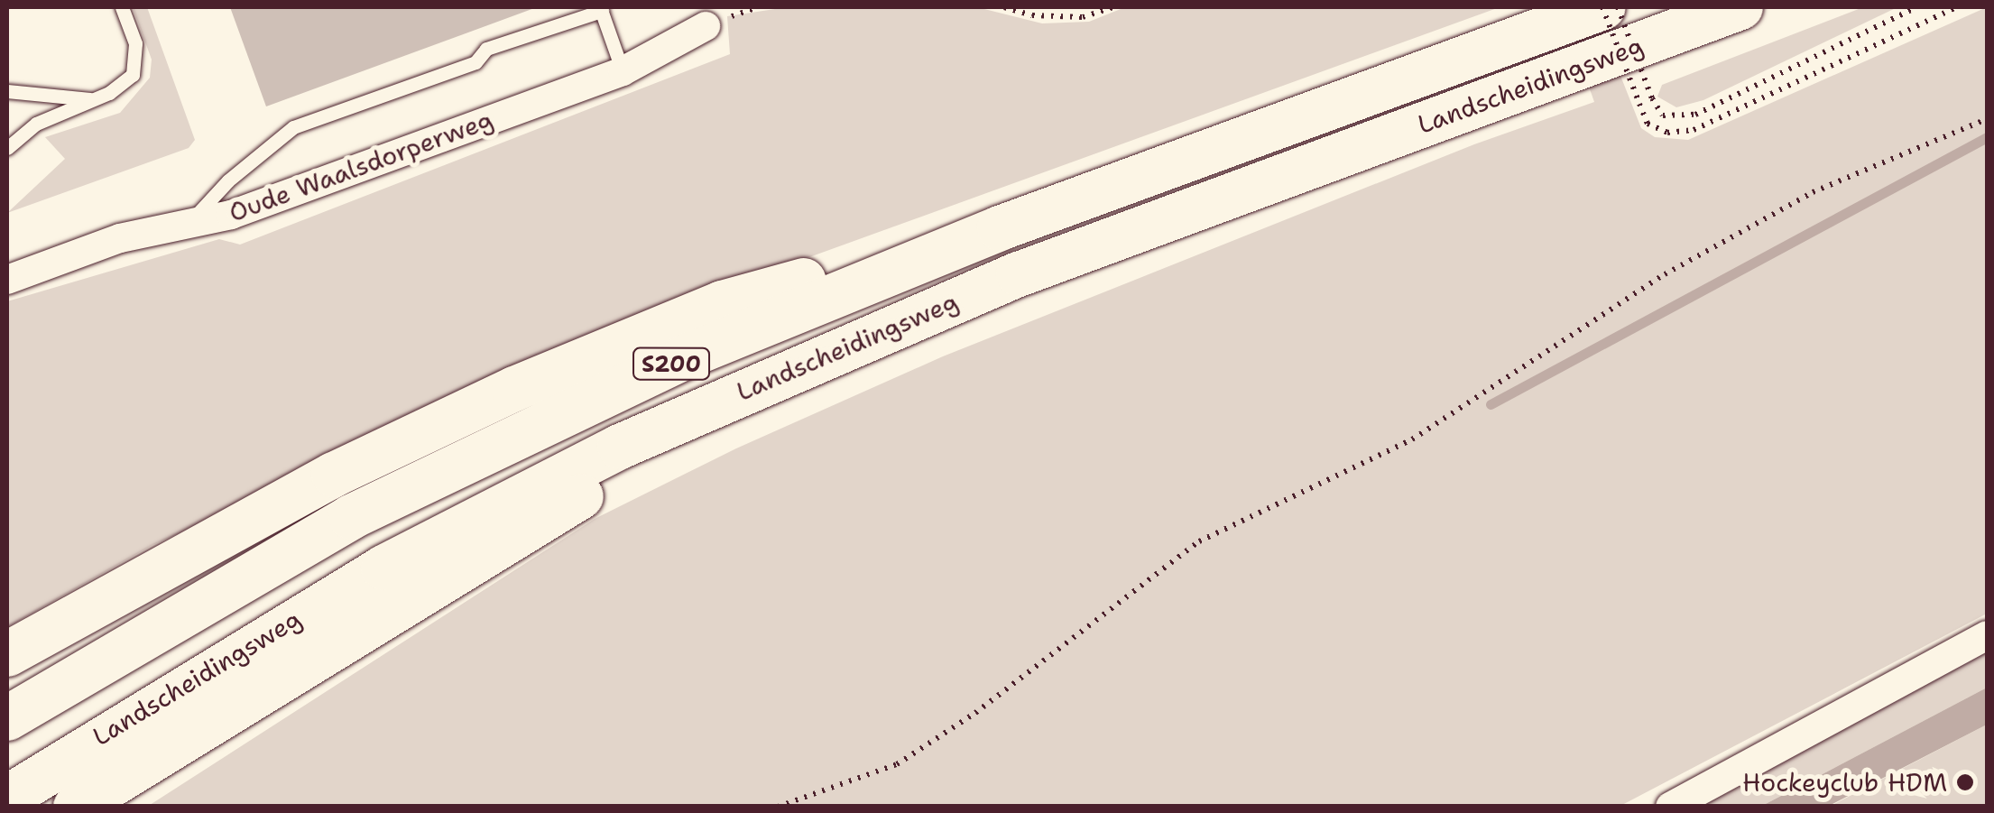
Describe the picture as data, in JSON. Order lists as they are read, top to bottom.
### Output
{
  "streets": {
    "main road": ["Landscheidingsweg", "S200"],
    "street": ["Oude Waalsdorperweg"]
  },
  "crossings": [
    ["Landscheidingsweg", "S200"]
  ],
  "places": ["Hockeyclub HDM"]
}
